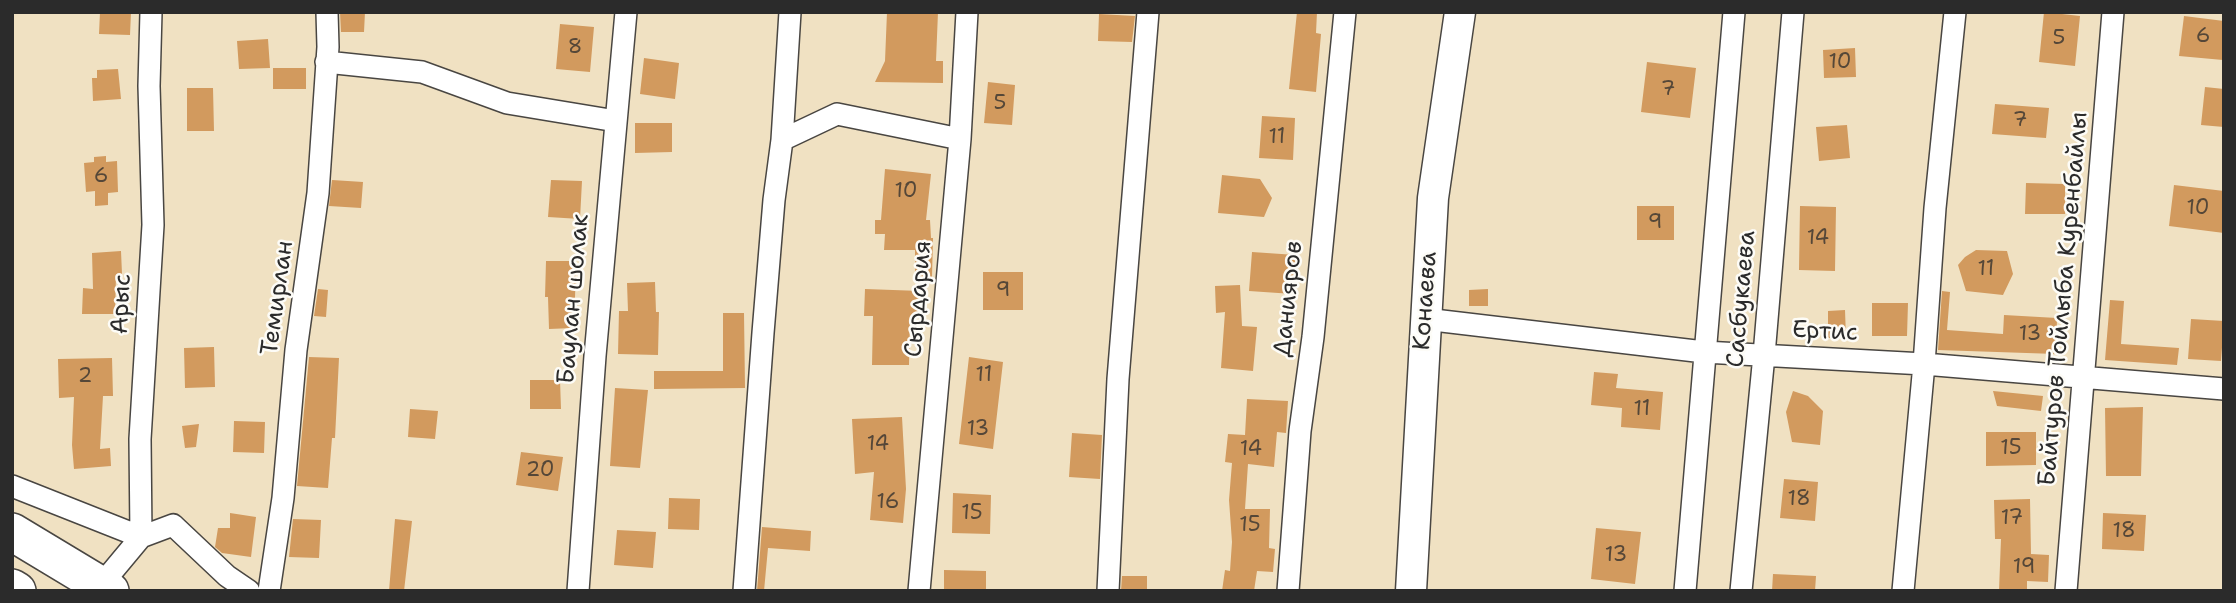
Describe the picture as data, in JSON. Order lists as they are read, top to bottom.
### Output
{
  "streets": {
    "main road": ["Конаева"],
    "street": [
      "Темирлан",
      "Баулан шолак",
      "Сырдария",
      "Данияров",
      "Сасбукаева",
      "Байтуров Тойлыба Куренбайлы",
      "Арыс",
      "Ертис"
    ]
  },
  "crossings": [
    ["Сасбукаева", "Ертис"],
    ["Байтуров Тойлыба Куренбайлы", "Ертис"],
    ["Конаева", "Ертис"]
  ],
  "house_numbers": [
    "6",
    "5",
    "8",
    "10",
    "7",
    "5",
    "7",
    "11",
    "6",
    "10",
    "10",
    "9",
    "14",
    "11",
    "9",
    "13",
    "11",
    "2",
    "11",
    "13",
    "14",
    "15",
    "14",
    "20",
    "18",
    "16",
    "15",
    "17",
    "15",
    "18",
    "13",
    "19"
  ]
}
